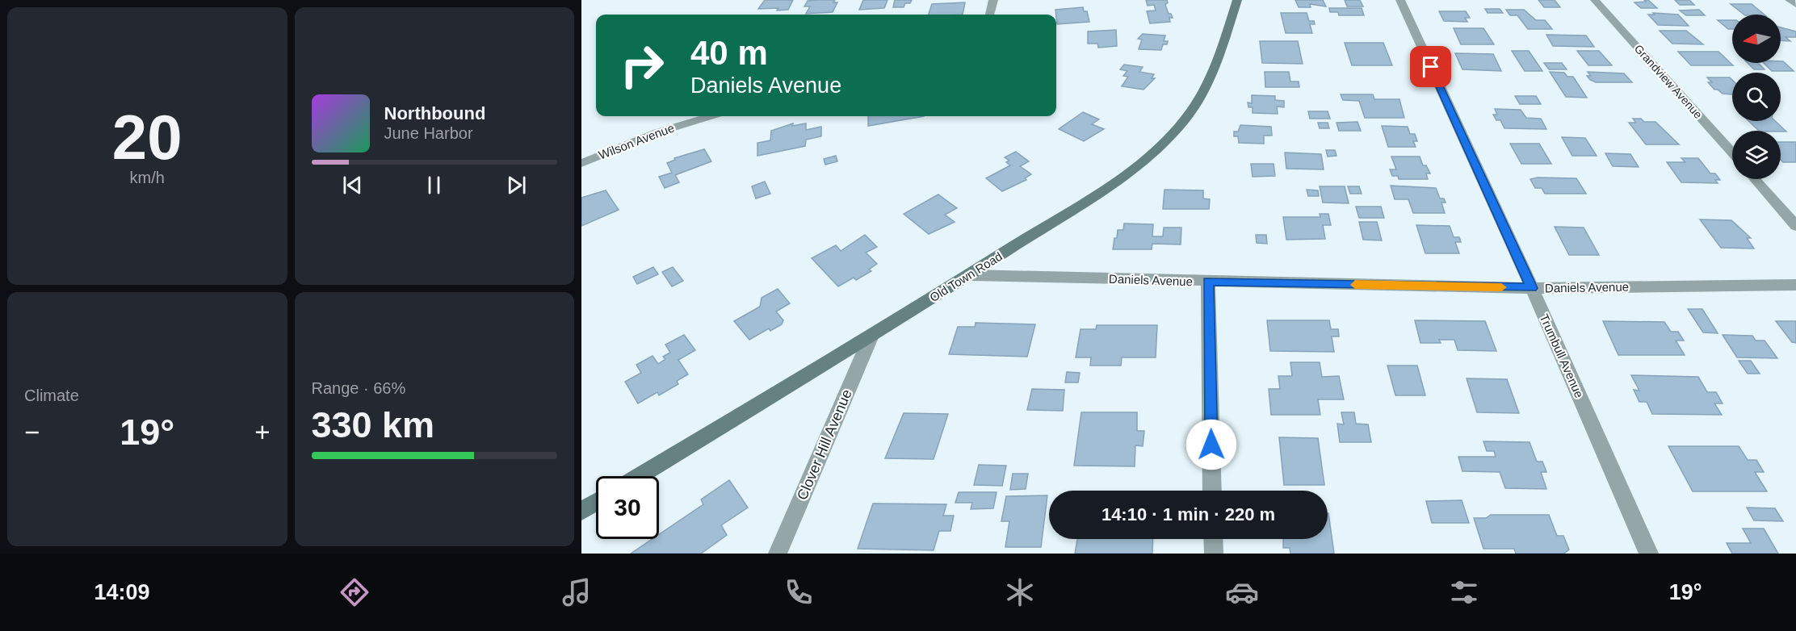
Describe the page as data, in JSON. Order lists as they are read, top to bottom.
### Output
{
  "streets": {
    "main road": ["Old Town Road"],
    "street": [
      "Grandview Avenue",
      "Wilson Avenue",
      "Daniels Avenue",
      "Trumbull Avenue",
      "Clover Hill Avenue"
    ]
  },
  "crossings": [
    ["Old Town Road", "Daniels Avenue"],
    ["Old Town Road", "Clover Hill Avenue"],
    ["Daniels Avenue", "Trumbull Avenue"]
  ],
  "north": "left",
  "page": {
    "tile": [
      ["20", "km/h"],
      "Climate",
      ["Range · 66%", "330 km"]
    ],
    "turn": ["40 m", "Daniels Avenue"],
    "song": ["Northbound", "June Harbor"],
    "heat": ["−", "19°", "+"],
    "limit": "30",
    "trip": "14:10 · 1 min · 220 m",
    "tabs": ["14:09", "19°"]
  }
}
